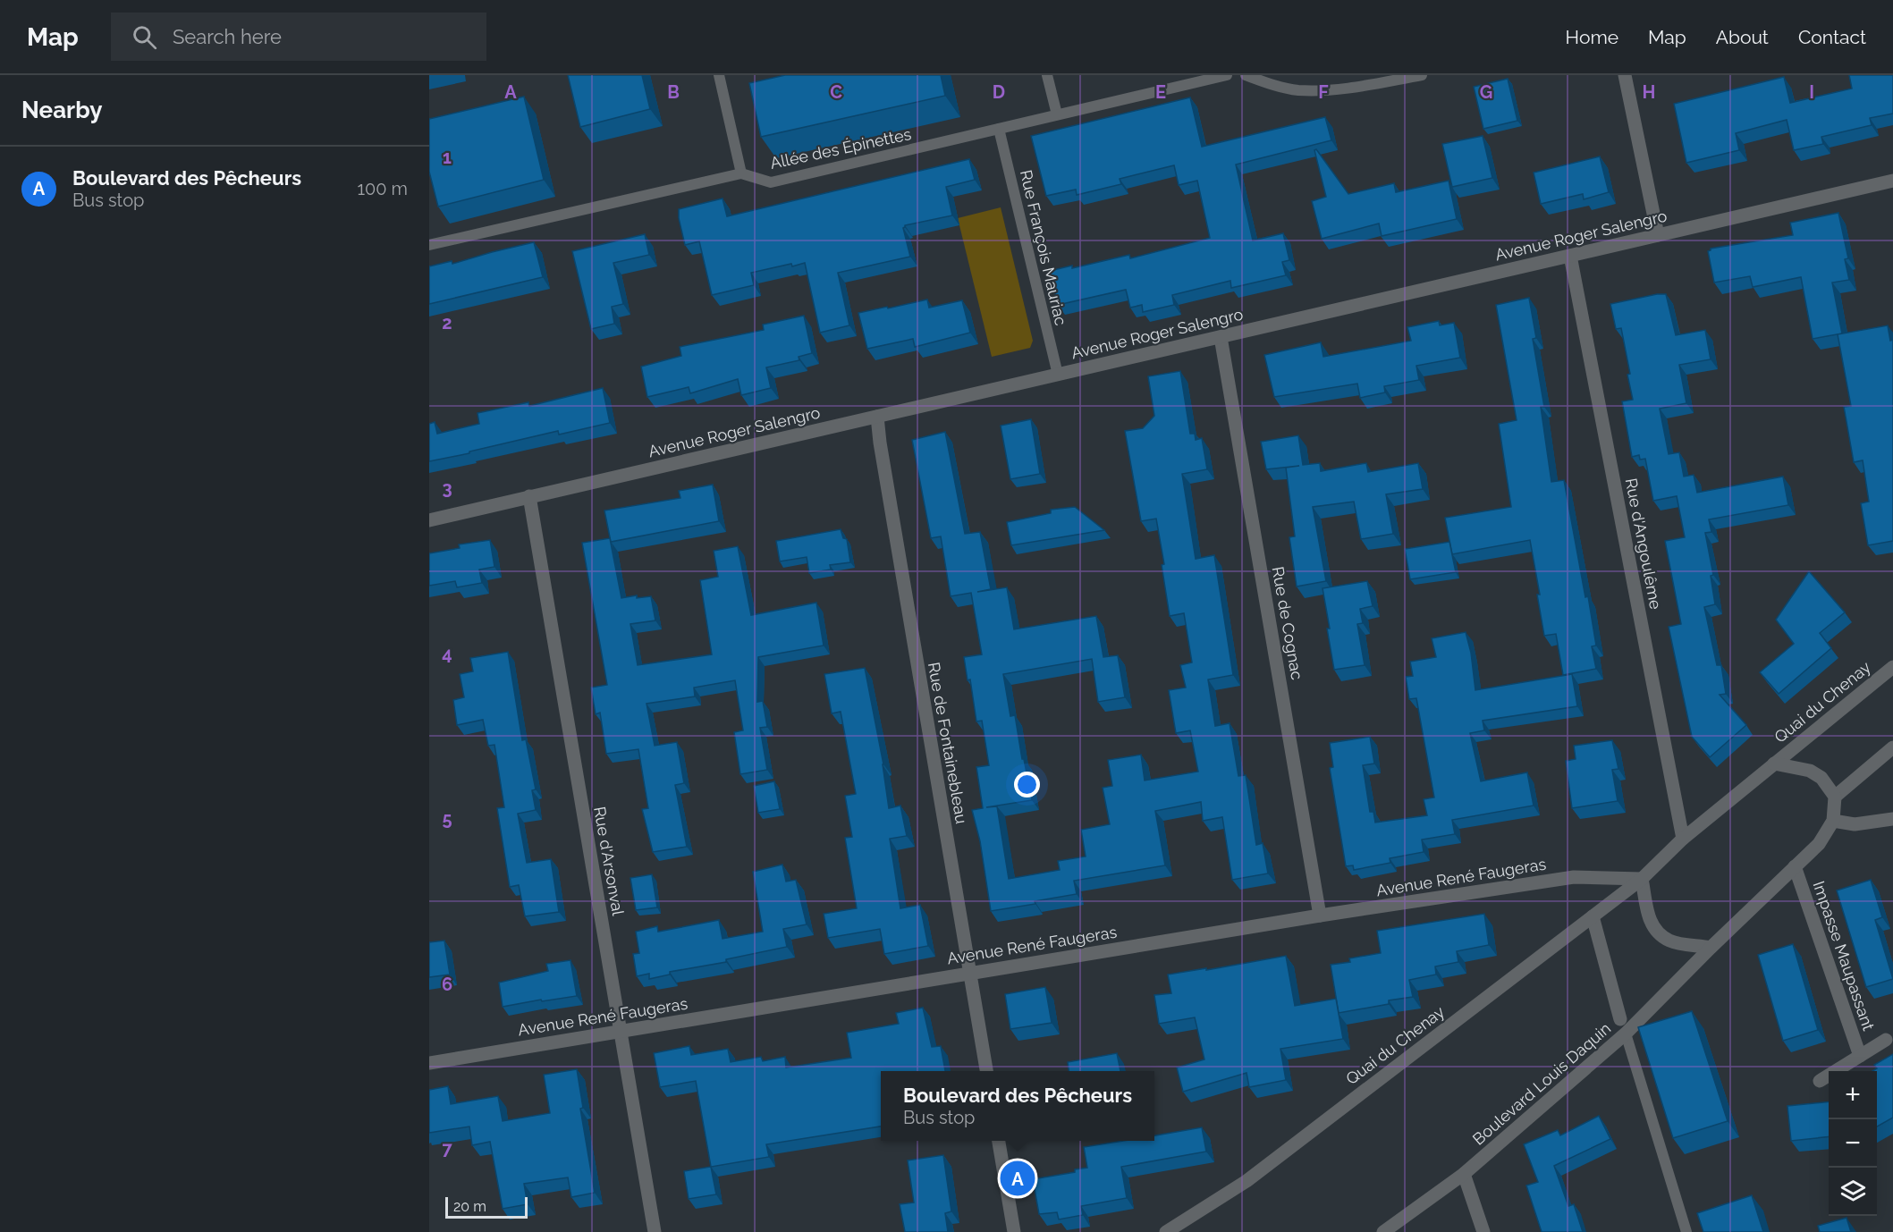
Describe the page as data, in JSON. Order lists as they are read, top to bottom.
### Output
{
  "streets": {
    "street": [
      "Avenue Roger Salengro",
      "Rue d'Angoulême",
      "Rue de Cognac",
      "Quai du Chenay",
      "Rue de Fontainebleau",
      "Rue d'Arsonval",
      "Avenue René Faugeras",
      "Impasse Maupassant",
      "Boulevard Louis Daquin"
    ],
    "lane": ["Allée des Épinettes", "Rue François Mauriac"]
  },
  "crossings": [
    ["Allée des Épinettes", "Rue François Mauriac"],
    ["Avenue Roger Salengro", "Rue François Mauriac"],
    ["Avenue Roger Salengro", "Rue d'Angoulême"],
    ["Avenue Roger Salengro", "Rue de Cognac"],
    ["Avenue Roger Salengro", "Rue de Fontainebleau"],
    ["Avenue Roger Salengro", "Rue d'Arsonval"],
    ["Rue d'Angoulême", "Quai du Chenay"],
    ["Rue de Cognac", "Avenue René Faugeras"],
    ["Quai du Chenay", "Avenue René Faugeras"],
    ["Rue de Fontainebleau", "Avenue René Faugeras"],
    ["Rue d'Arsonval", "Avenue René Faugeras"],
    ["Impasse Maupassant", "Boulevard Louis Daquin"]
  ],
  "scale_bar": "20 m",
  "page": {
    "header": "Map",
    "search": "Search here",
    "nav": [
      "Home",
      "Map",
      "About",
      "Contact"
    ],
    "heading": "Nearby",
    "list": [
      {
        "mark": "A",
        "name": "Boulevard des Pêcheurs",
        "note": "Bus stop",
        "value": "100 m"
      }
    ],
    "map_buttons": ["+", "−"],
    "popup": ["Boulevard des Pêcheurs", "Bus stop"],
    "pins": "A",
    "scale": "20 m"
  },
  "grid": {
    "columns": [
      "A",
      "B",
      "C",
      "D",
      "E",
      "F",
      "G",
      "H",
      "I"
    ],
    "rows": [
      "1",
      "2",
      "3",
      "4",
      "5",
      "6",
      "7"
    ]
  }
}
